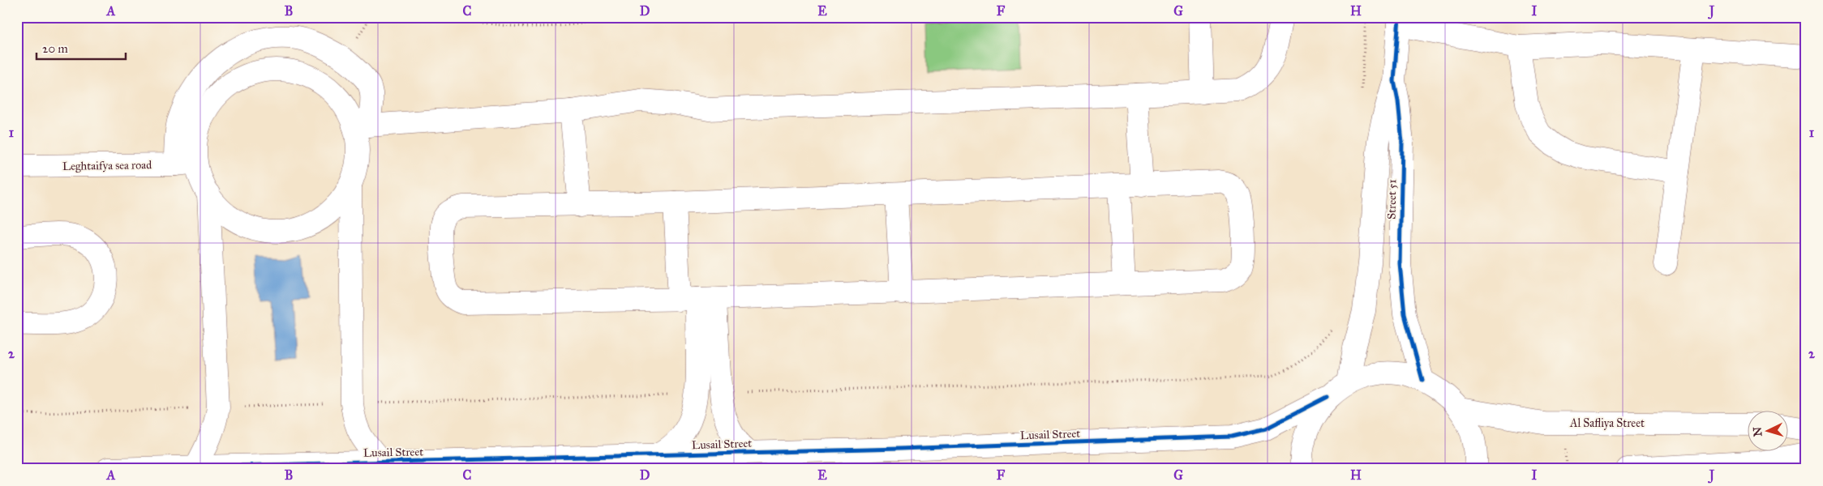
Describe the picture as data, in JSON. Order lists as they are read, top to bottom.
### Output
{
  "streets": {
    "street": [
      "Leghtaifya sea road",
      "Street 51",
      "Al Safliya Street",
      "Lusail Street"
    ]
  },
  "scale_bar": "20 m",
  "north": "left",
  "grid": {
    "columns": [
      "A",
      "B",
      "C",
      "D",
      "E",
      "F",
      "G",
      "H",
      "I",
      "J"
    ],
    "rows": ["1", "2"]
  }
}
